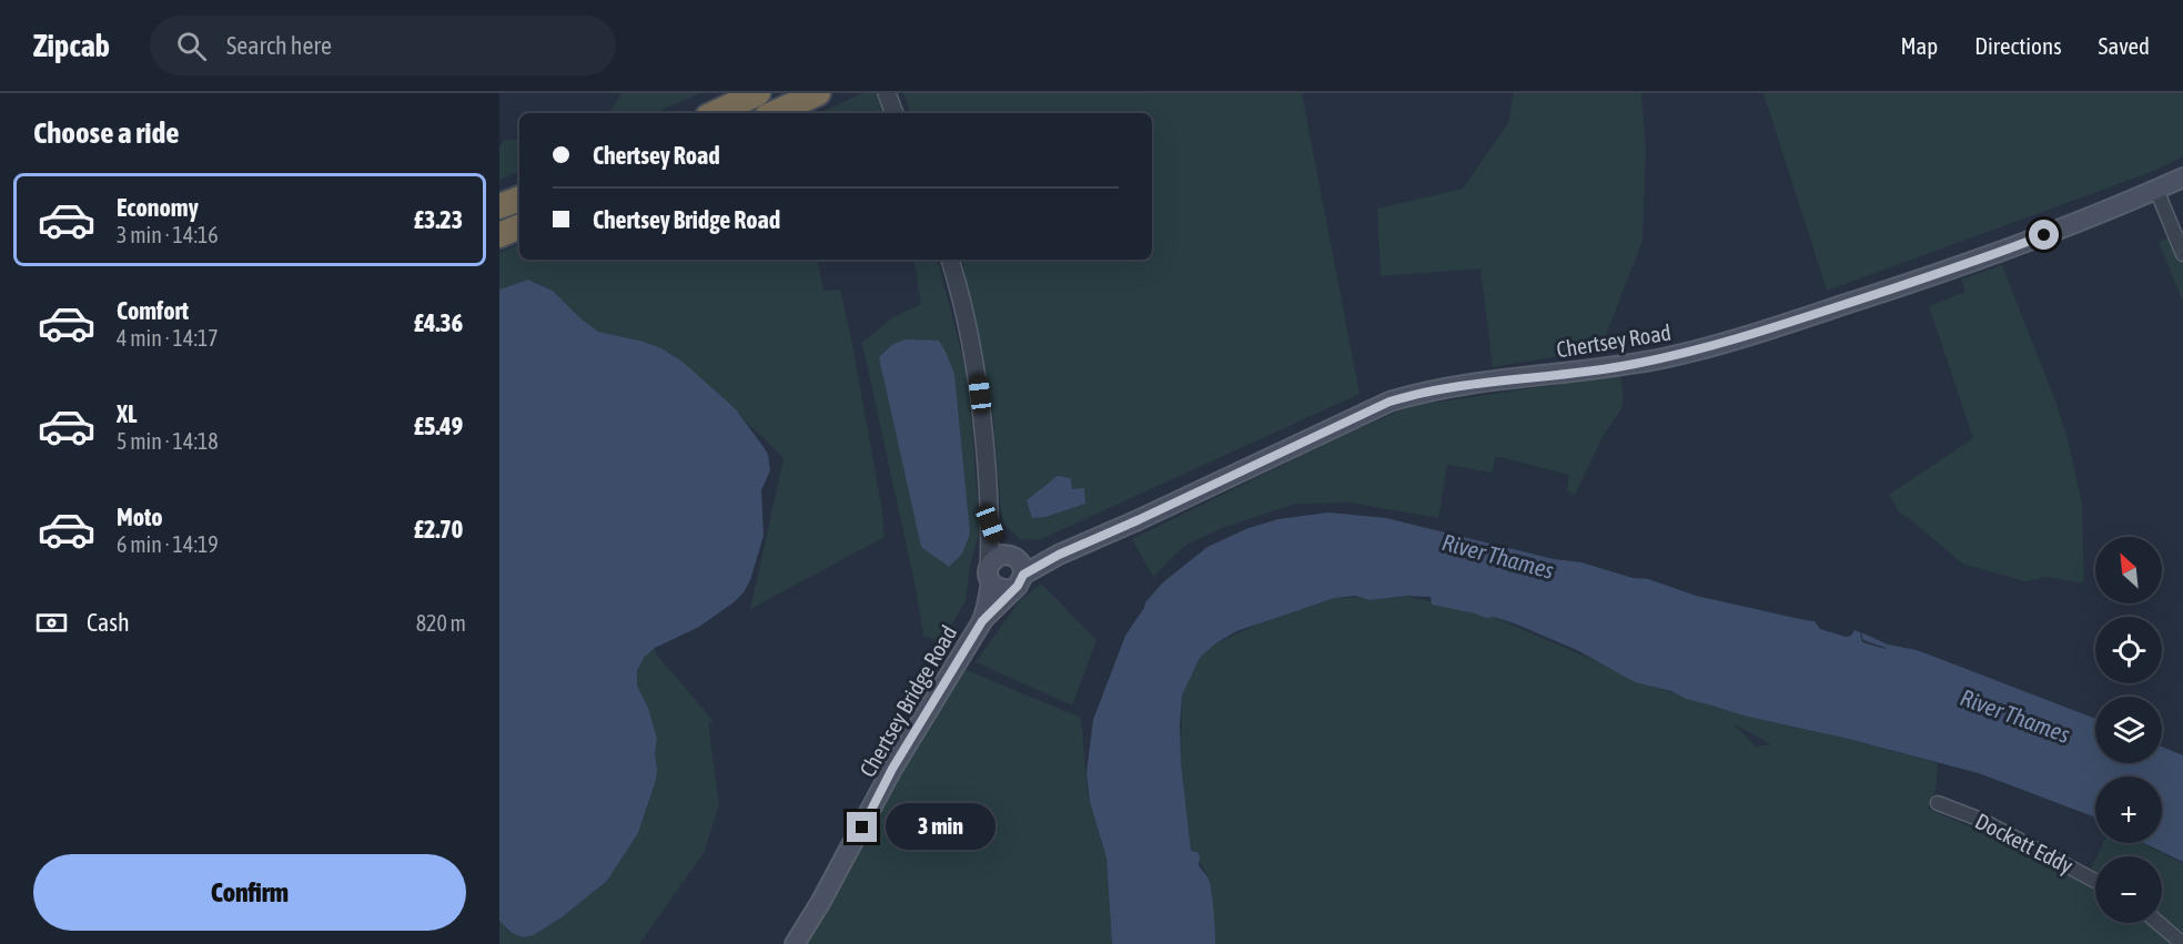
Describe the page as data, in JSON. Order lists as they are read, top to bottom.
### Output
{
  "streets": {
    "main road": ["Chertsey Road", "Chertsey Bridge Road"],
    "street": ["Dockett Eddy"]
  },
  "crossings": [
    ["Chertsey Road", "Chertsey Bridge Road"]
  ],
  "water": ["River Thames"],
  "north": "top left",
  "page": {
    "header": "Zipcab",
    "search": "Search here",
    "nav": ["Map", "Directions", "Saved"],
    "heading": "Choose a ride",
    "banner": ["Chertsey Road", "Chertsey Bridge Road"],
    "list": [
      {
        "name": "Economy",
        "note": "3 min · 14:16",
        "value": "£3.23"
      },
      {
        "name": "Comfort",
        "note": "4 min · 14:17",
        "value": "£4.36"
      },
      {
        "name": "XL",
        "note": "5 min · 14:18",
        "value": "£5.49"
      },
      {
        "name": "Moto",
        "note": "6 min · 14:19",
        "value": "£2.70"
      }
    ],
    "map_buttons": ["+", "−"],
    "pay": ["Cash", "820 m"],
    "bubble": "3 min",
    "buttons": "Confirm"
  }
}
